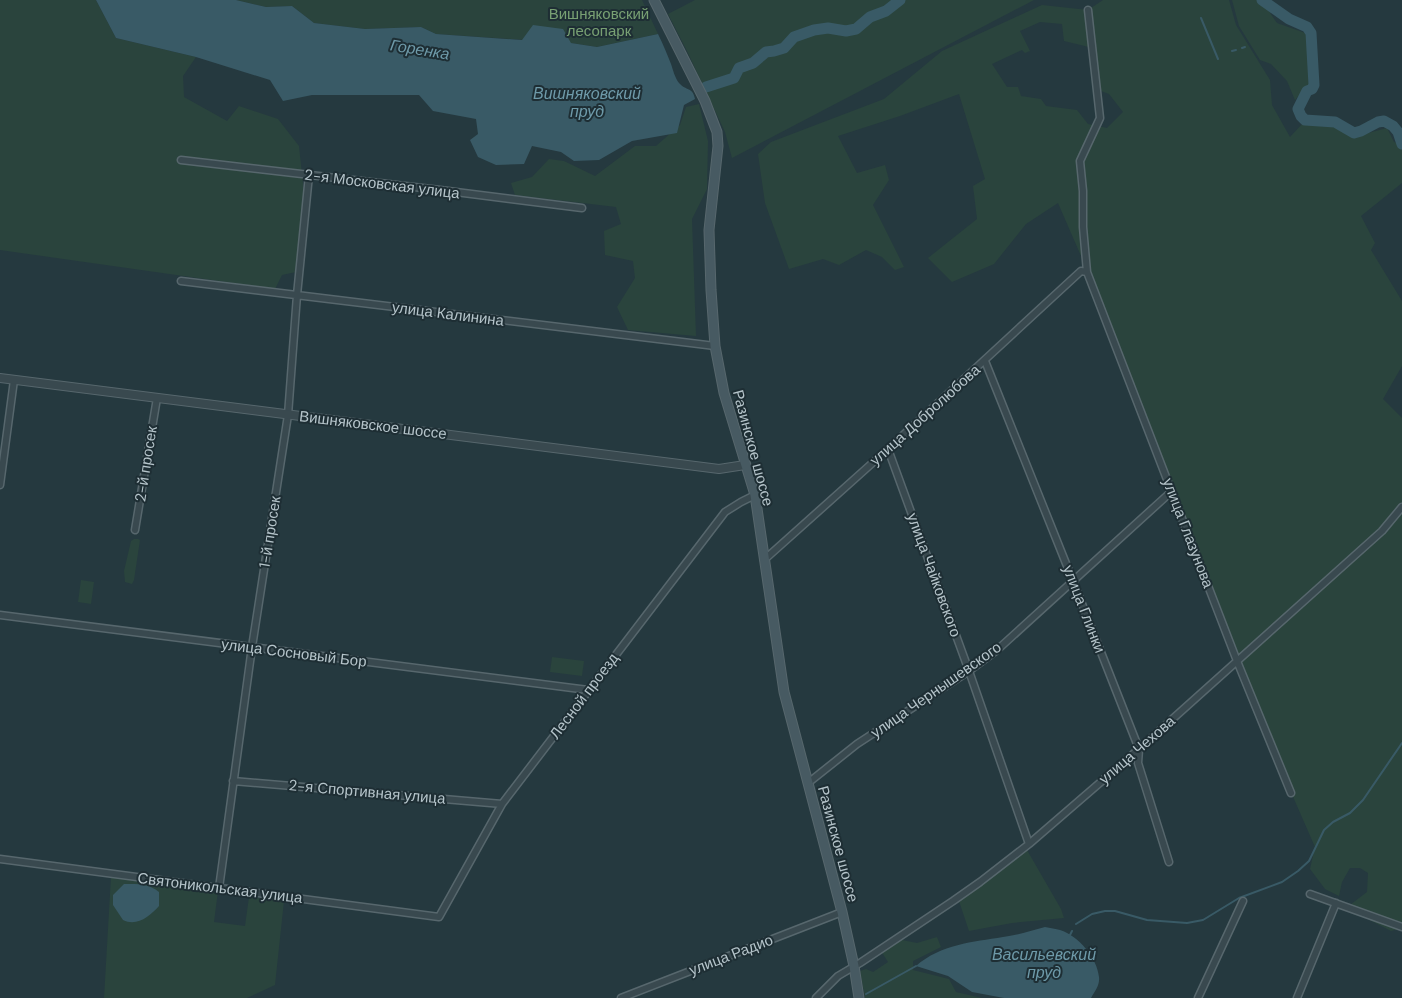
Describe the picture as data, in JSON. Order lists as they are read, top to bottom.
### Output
{
  "streets": {
    "main road": ["Разинское шоссе"],
    "street": [
      "2-я Московская улица",
      "улица Калинина",
      "улица Добролюбова",
      "Вишняковское шоссе",
      "2-й просек",
      "1-й просек",
      "улица Глазунова",
      "улица Чайковского",
      "улица Глинки",
      "улица Сосновый Бор",
      "улица Чернышевского",
      "Лесной проезд",
      "улица Чехова",
      "2-я Спортивная улица",
      "Святоникольская улица",
      "улица Радио"
    ]
  },
  "crossings": [
    ["2-я Московская улица", "1-й просек"],
    ["улица Калинина", "Разинское шоссе"],
    ["улица Калинина", "1-й просек"],
    ["улица Добролюбова", "Разинское шоссе"],
    ["улица Добролюбова", "улица Глазунова"],
    ["улица Добролюбова", "улица Чайковского"],
    ["улица Добролюбова", "улица Глинки"],
    ["Вишняковское шоссе", "Разинское шоссе"],
    ["Вишняковское шоссе", "2-й просек"],
    ["Вишняковское шоссе", "1-й просек"],
    ["Разинское шоссе", "улица Чернышевского"],
    ["Разинское шоссе", "Лесной проезд"],
    ["Разинское шоссе", "улица Чехова"],
    ["Разинское шоссе", "улица Радио"],
    ["1-й просек", "улица Сосновый Бор"],
    ["1-й просек", "2-я Спортивная улица"],
    ["1-й просек", "Святоникольская улица"],
    ["улица Глазунова", "улица Чернышевского"],
    ["улица Глазунова", "улица Чехова"],
    ["улица Чайковского", "улица Чернышевского"],
    ["улица Чайковского", "улица Чехова"],
    ["улица Глинки", "улица Чернышевского"],
    ["улица Глинки", "улица Чехова"],
    ["улица Сосновый Бор", "Лесной проезд"],
    ["Лесной проезд", "2-я Спортивная улица"],
    ["Лесной проезд", "Святоникольская улица"]
  ],
  "water": ["Горенка", "Вишняковский пруд", "Васильевский пруд"],
  "parks": ["Вишняковский лесопарк"]
}
